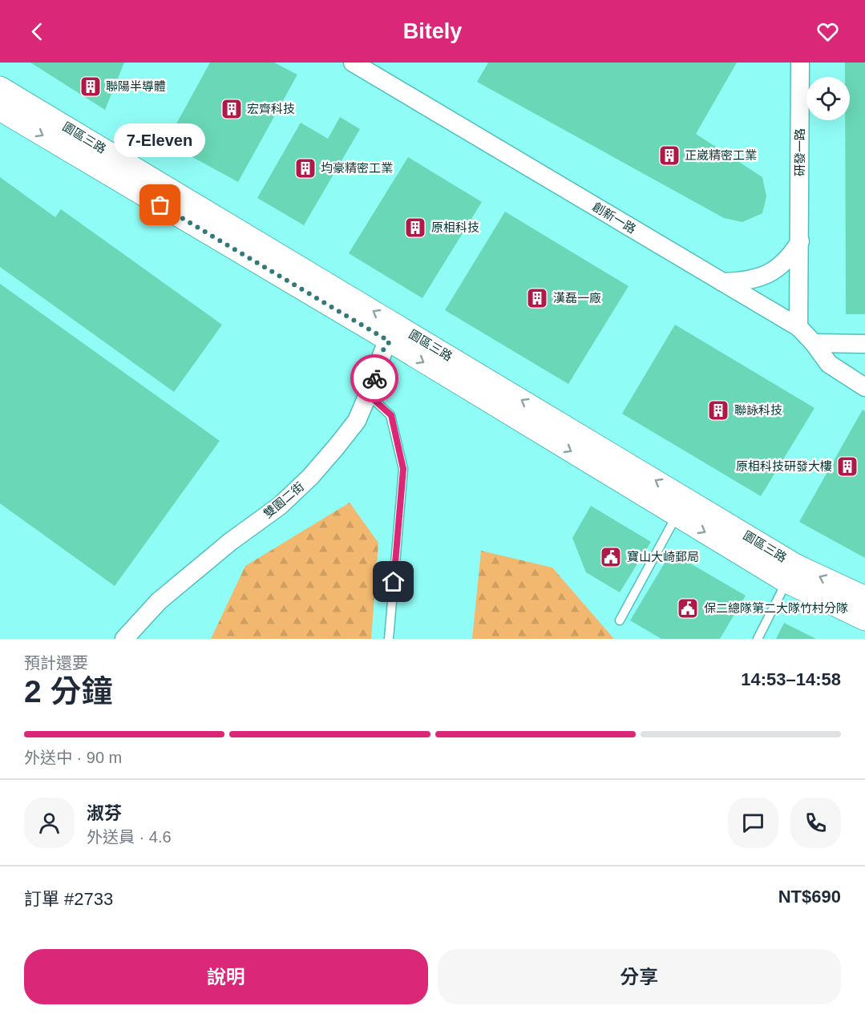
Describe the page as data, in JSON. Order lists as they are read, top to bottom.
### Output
{
  "streets": {
    "street": [
      "園區三路",
      "研發一路",
      "創新一路",
      "雙園二街"
    ]
  },
  "crossings": [
    ["園區三路", "雙園二街"],
    ["研發一路", "創新一路"]
  ],
  "places": {
    "building": [
      "聯陽半導體",
      "宏齊科技",
      "正崴精密工業",
      "均豪精密工業",
      "原相科技",
      "漢磊一廠",
      "聯詠科技",
      "原相科技研發大樓"
    ],
    "other": ["7-Eleven"],
    "public building": ["寶山大崎郵局", "保二總隊第二大隊竹村分隊"]
  },
  "page": {
    "header": "Bitely",
    "bubble": "7-Eleven",
    "heading": ["2 分鐘", "預計還要", "14:53–14:58"],
    "panel": [
      "淑芬",
      "外送員 · 4.6",
      "訂單 #2733",
      "NT$690"
    ],
    "bar": "外送中 · 90 m",
    "buttons": ["說明", "分享"]
  }
}
